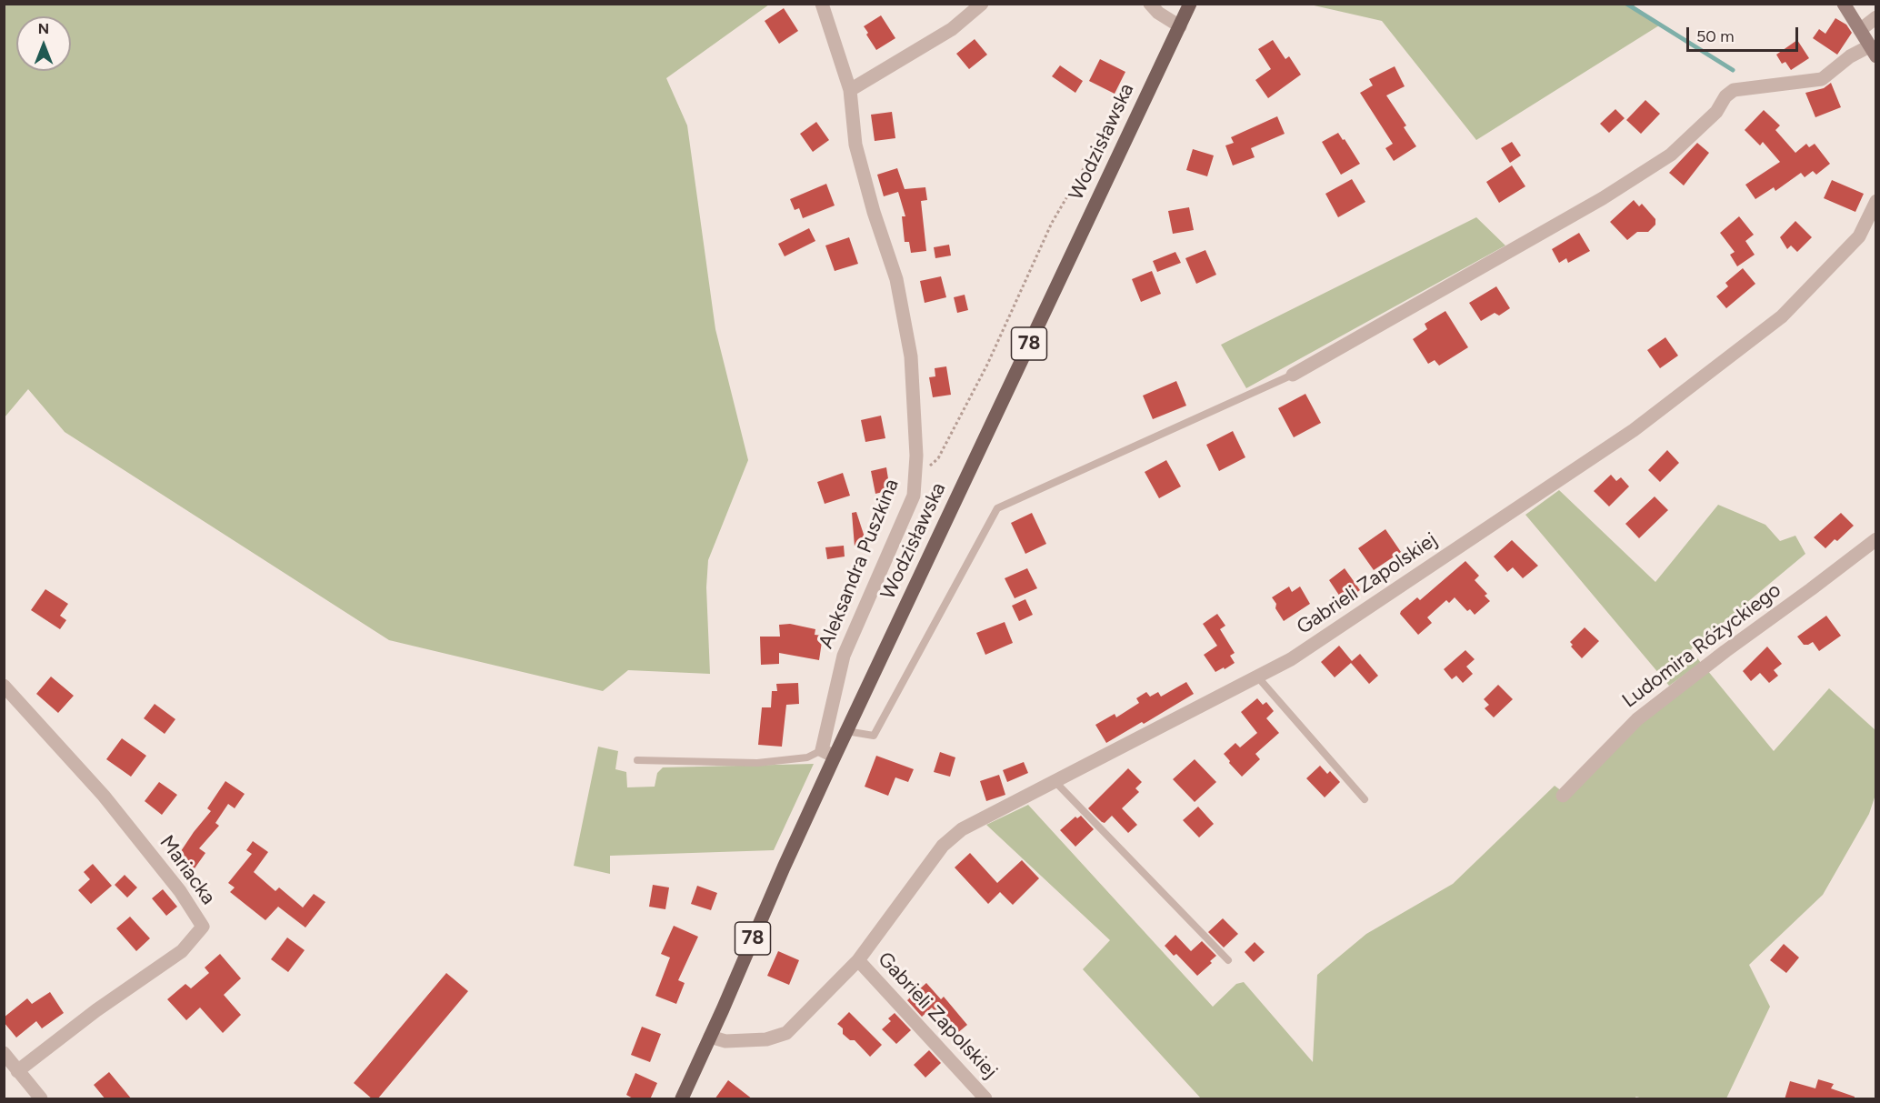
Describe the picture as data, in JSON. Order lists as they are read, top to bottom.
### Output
{
  "streets": {
    "main road": ["Wodzisławska", "78"],
    "street": [
      "Aleksandra Puszkina",
      "Gabrieli Zapolskiej",
      "Ludomira Różyckiego",
      "Mariacka"
    ]
  },
  "crossings": [
    ["Wodzisławska", "Aleksandra Puszkina"],
    ["Wodzisławska", "Gabrieli Zapolskiej"]
  ],
  "scale_bar": "50 m",
  "north": "top"
}
